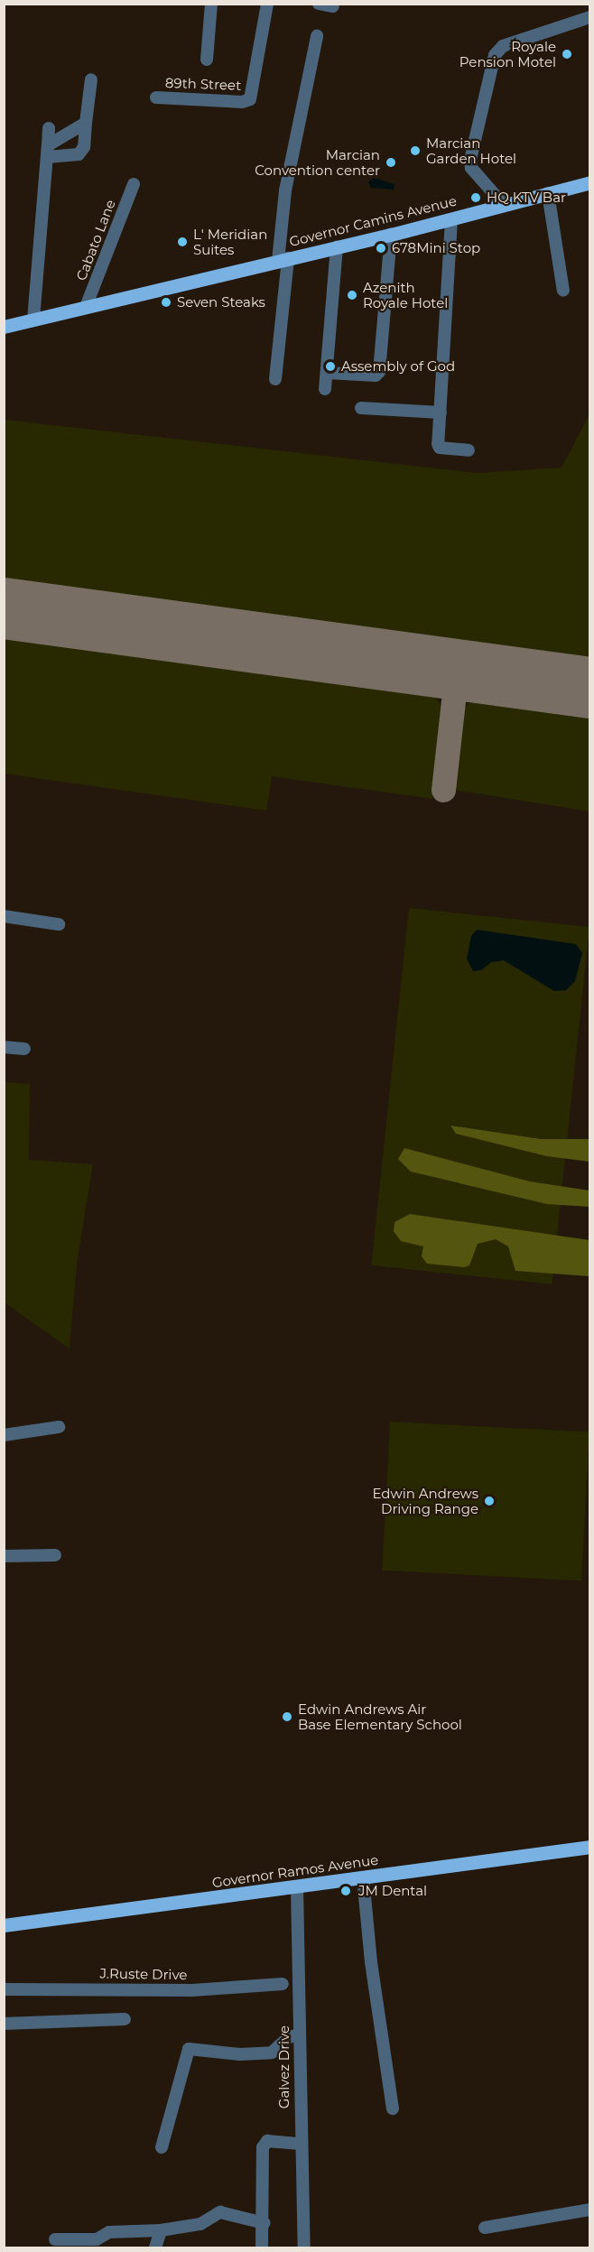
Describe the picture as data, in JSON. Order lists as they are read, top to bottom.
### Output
{
  "streets": {
    "main road": ["Governor Camins Avenue", "Governor Ramos Avenue"],
    "street": [
      "89th Street",
      "Cabato Lane",
      "J.Ruste Drive",
      "Galvez Drive"
    ]
  },
  "crossings": [
    ["Governor Camins Avenue", "Cabato Lane"],
    ["Governor Ramos Avenue", "Galvez Drive"]
  ],
  "places": [
    "Royale Pension Motel",
    "Marcian Garden Hotel",
    "Marcian Convention center",
    "HQ KTV Bar",
    "L' Meridian Suites",
    "678Mini Stop",
    "Azenith Royale Hotel",
    "Seven Steaks",
    "Assembly of God",
    "Edwin Andrews Driving Range",
    "Edwin Andrews Air Base Elementary School",
    "JM Dental"
  ]
}
